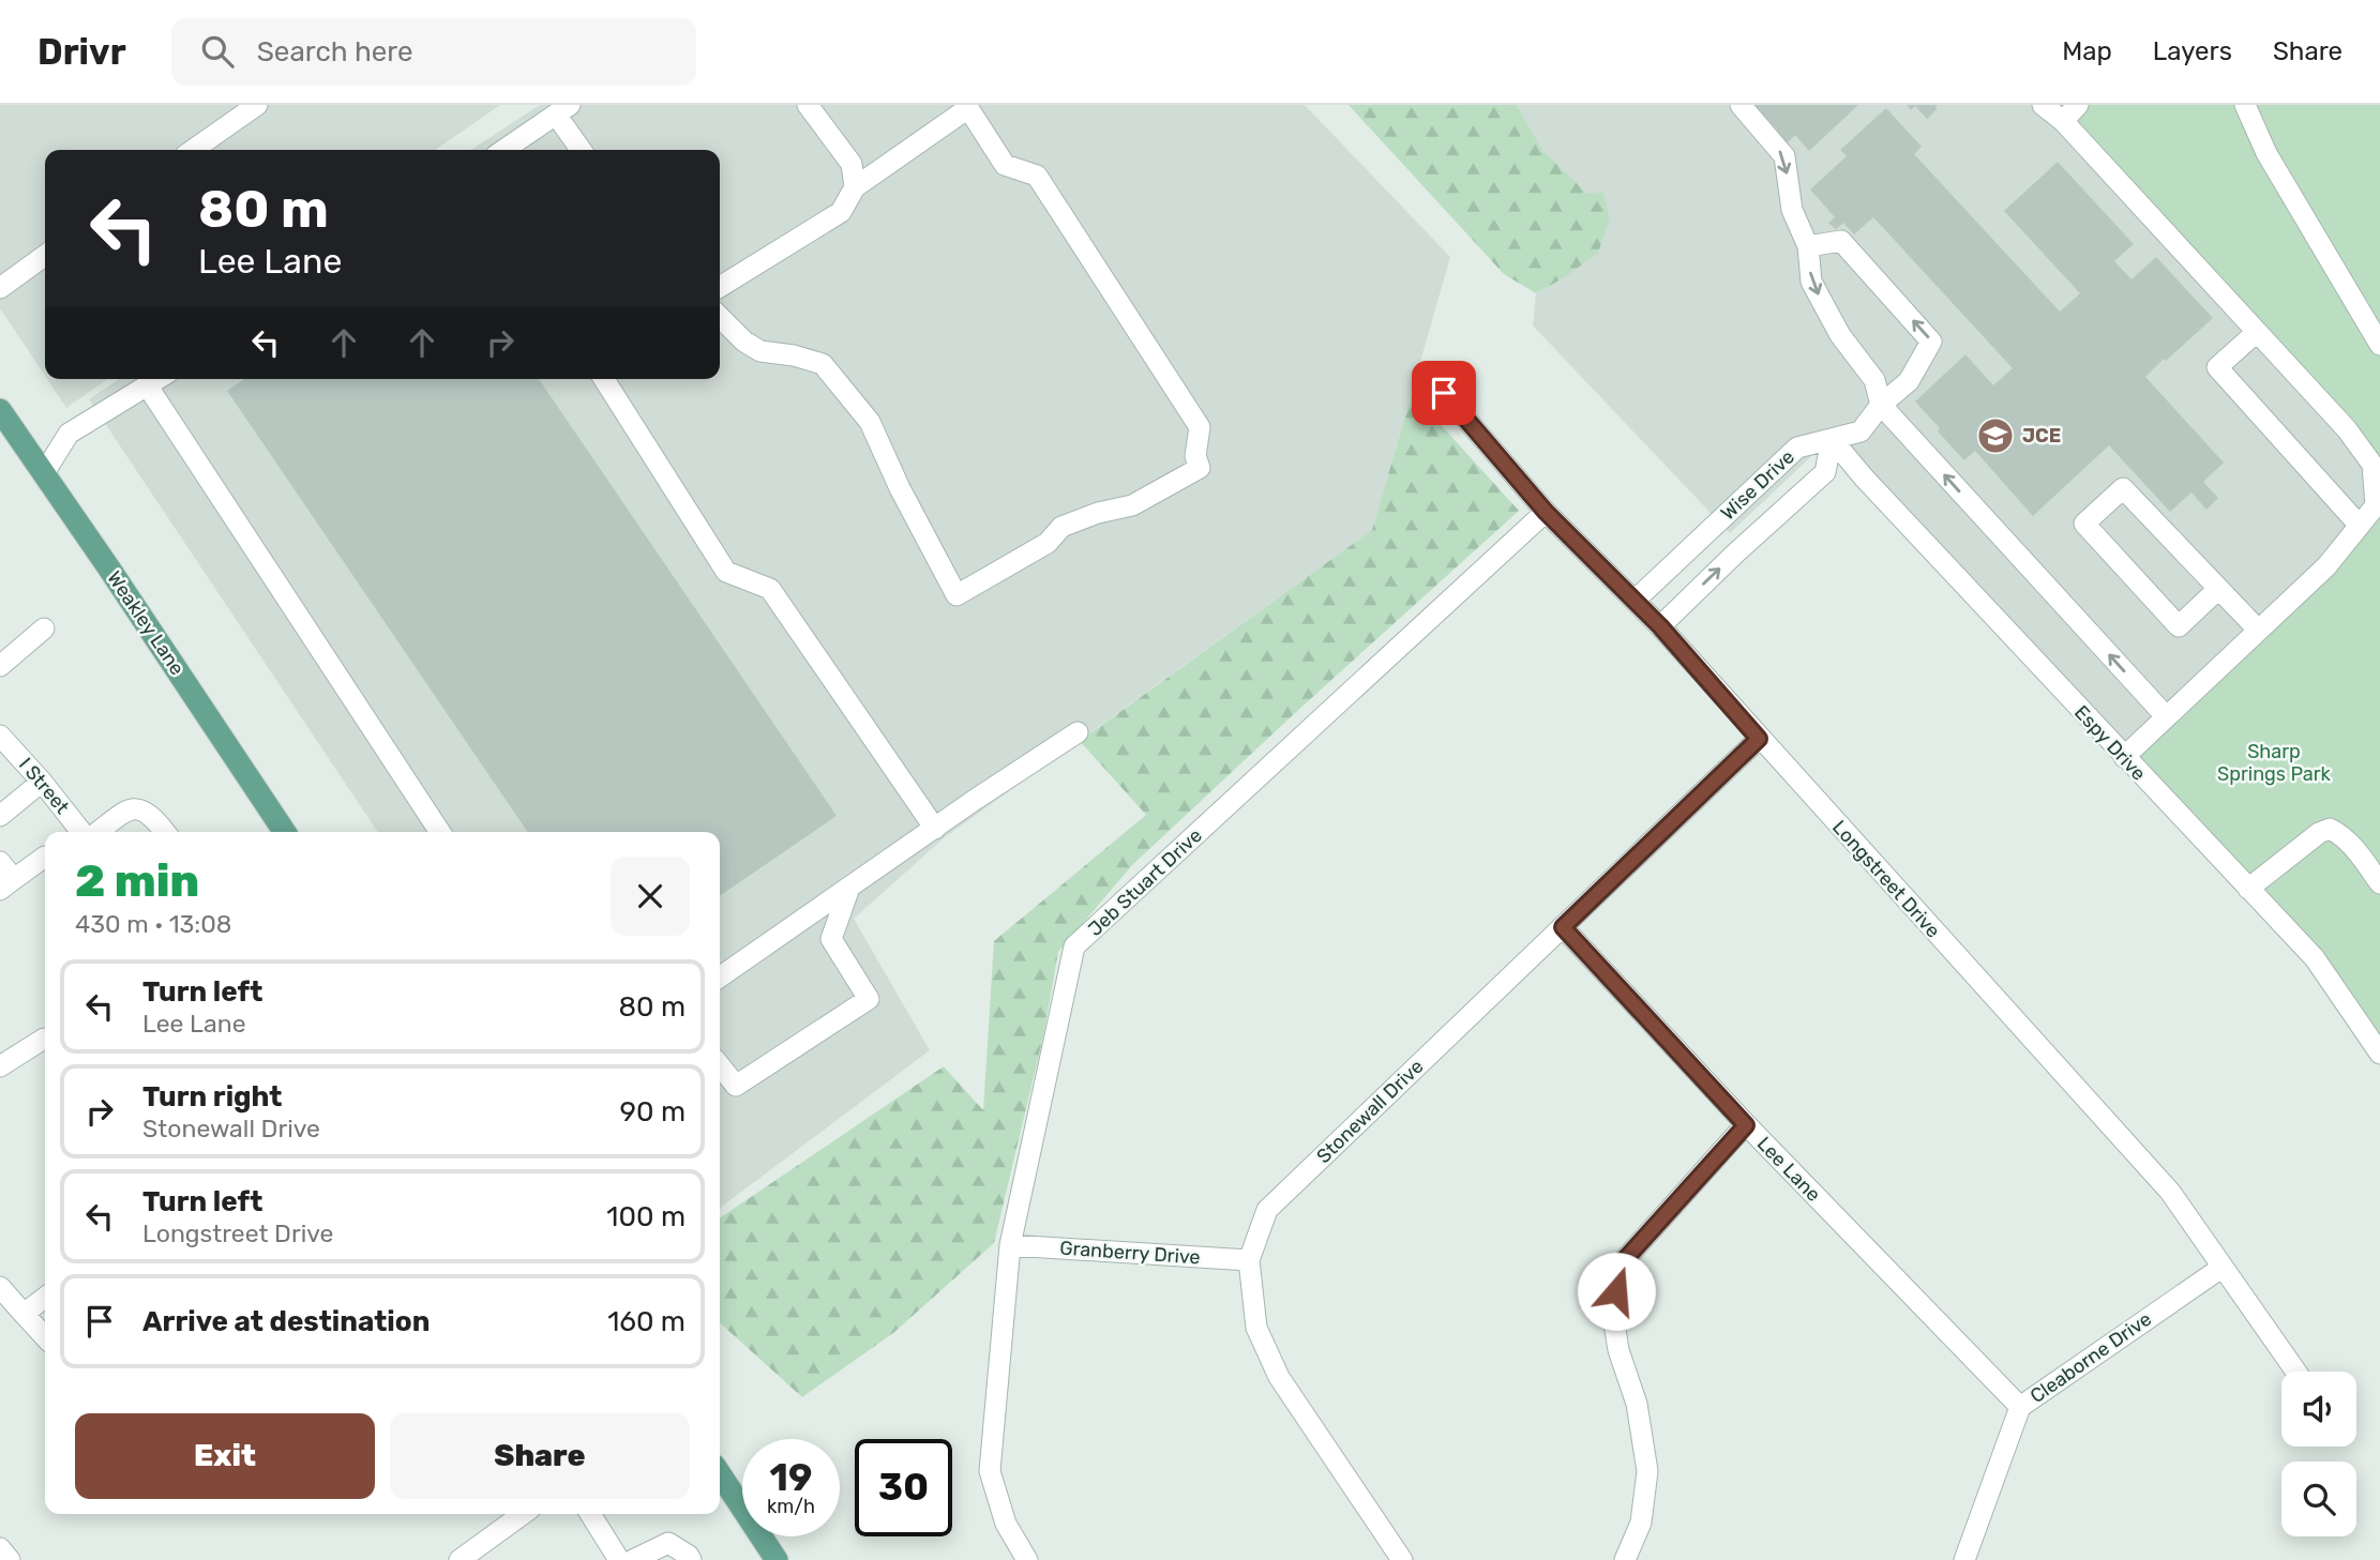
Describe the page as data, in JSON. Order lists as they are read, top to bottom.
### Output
{
  "streets": {
    "main road": ["Weakley Lane"],
    "street": [
      "Wise Drive",
      "Espy Drive",
      "I Street",
      "Longstreet Drive",
      "Jeb Stuart Drive",
      "Stonewall Drive",
      "Lee Lane",
      "Granberry Drive",
      "Cleaborne Drive"
    ]
  },
  "crossings": [
    ["Wise Drive", "Espy Drive"],
    ["Wise Drive", "Longstreet Drive"],
    ["Longstreet Drive", "Jeb Stuart Drive"],
    ["Longstreet Drive", "Stonewall Drive"],
    ["Longstreet Drive", "Cleaborne Drive"],
    ["Jeb Stuart Drive", "Granberry Drive"],
    ["Stonewall Drive", "Lee Lane"],
    ["Stonewall Drive", "Granberry Drive"],
    ["Lee Lane", "Cleaborne Drive"]
  ],
  "parks": ["Sharp Springs Park"],
  "places": {
    "school or university": ["JCE"]
  },
  "page": {
    "header": "Drivr",
    "search": "Search here",
    "nav": ["Map", "Layers", "Share"],
    "turn": ["80 m", "Lee Lane"],
    "heading": ["2 min", "430 m · 13:08"],
    "list": [
      {
        "name": "Turn left",
        "note": "Lee Lane",
        "value": "80 m"
      },
      {
        "name": "Turn right",
        "note": "Stonewall Drive",
        "value": "90 m"
      },
      {
        "name": "Turn left",
        "note": "Longstreet Drive",
        "value": "100 m"
      },
      {
        "name": "Arrive at destination",
        "value": "160 m"
      }
    ],
    "buttons": ["Exit", "Share"],
    "speed": "19 km/h",
    "limit": "30"
  }
}
